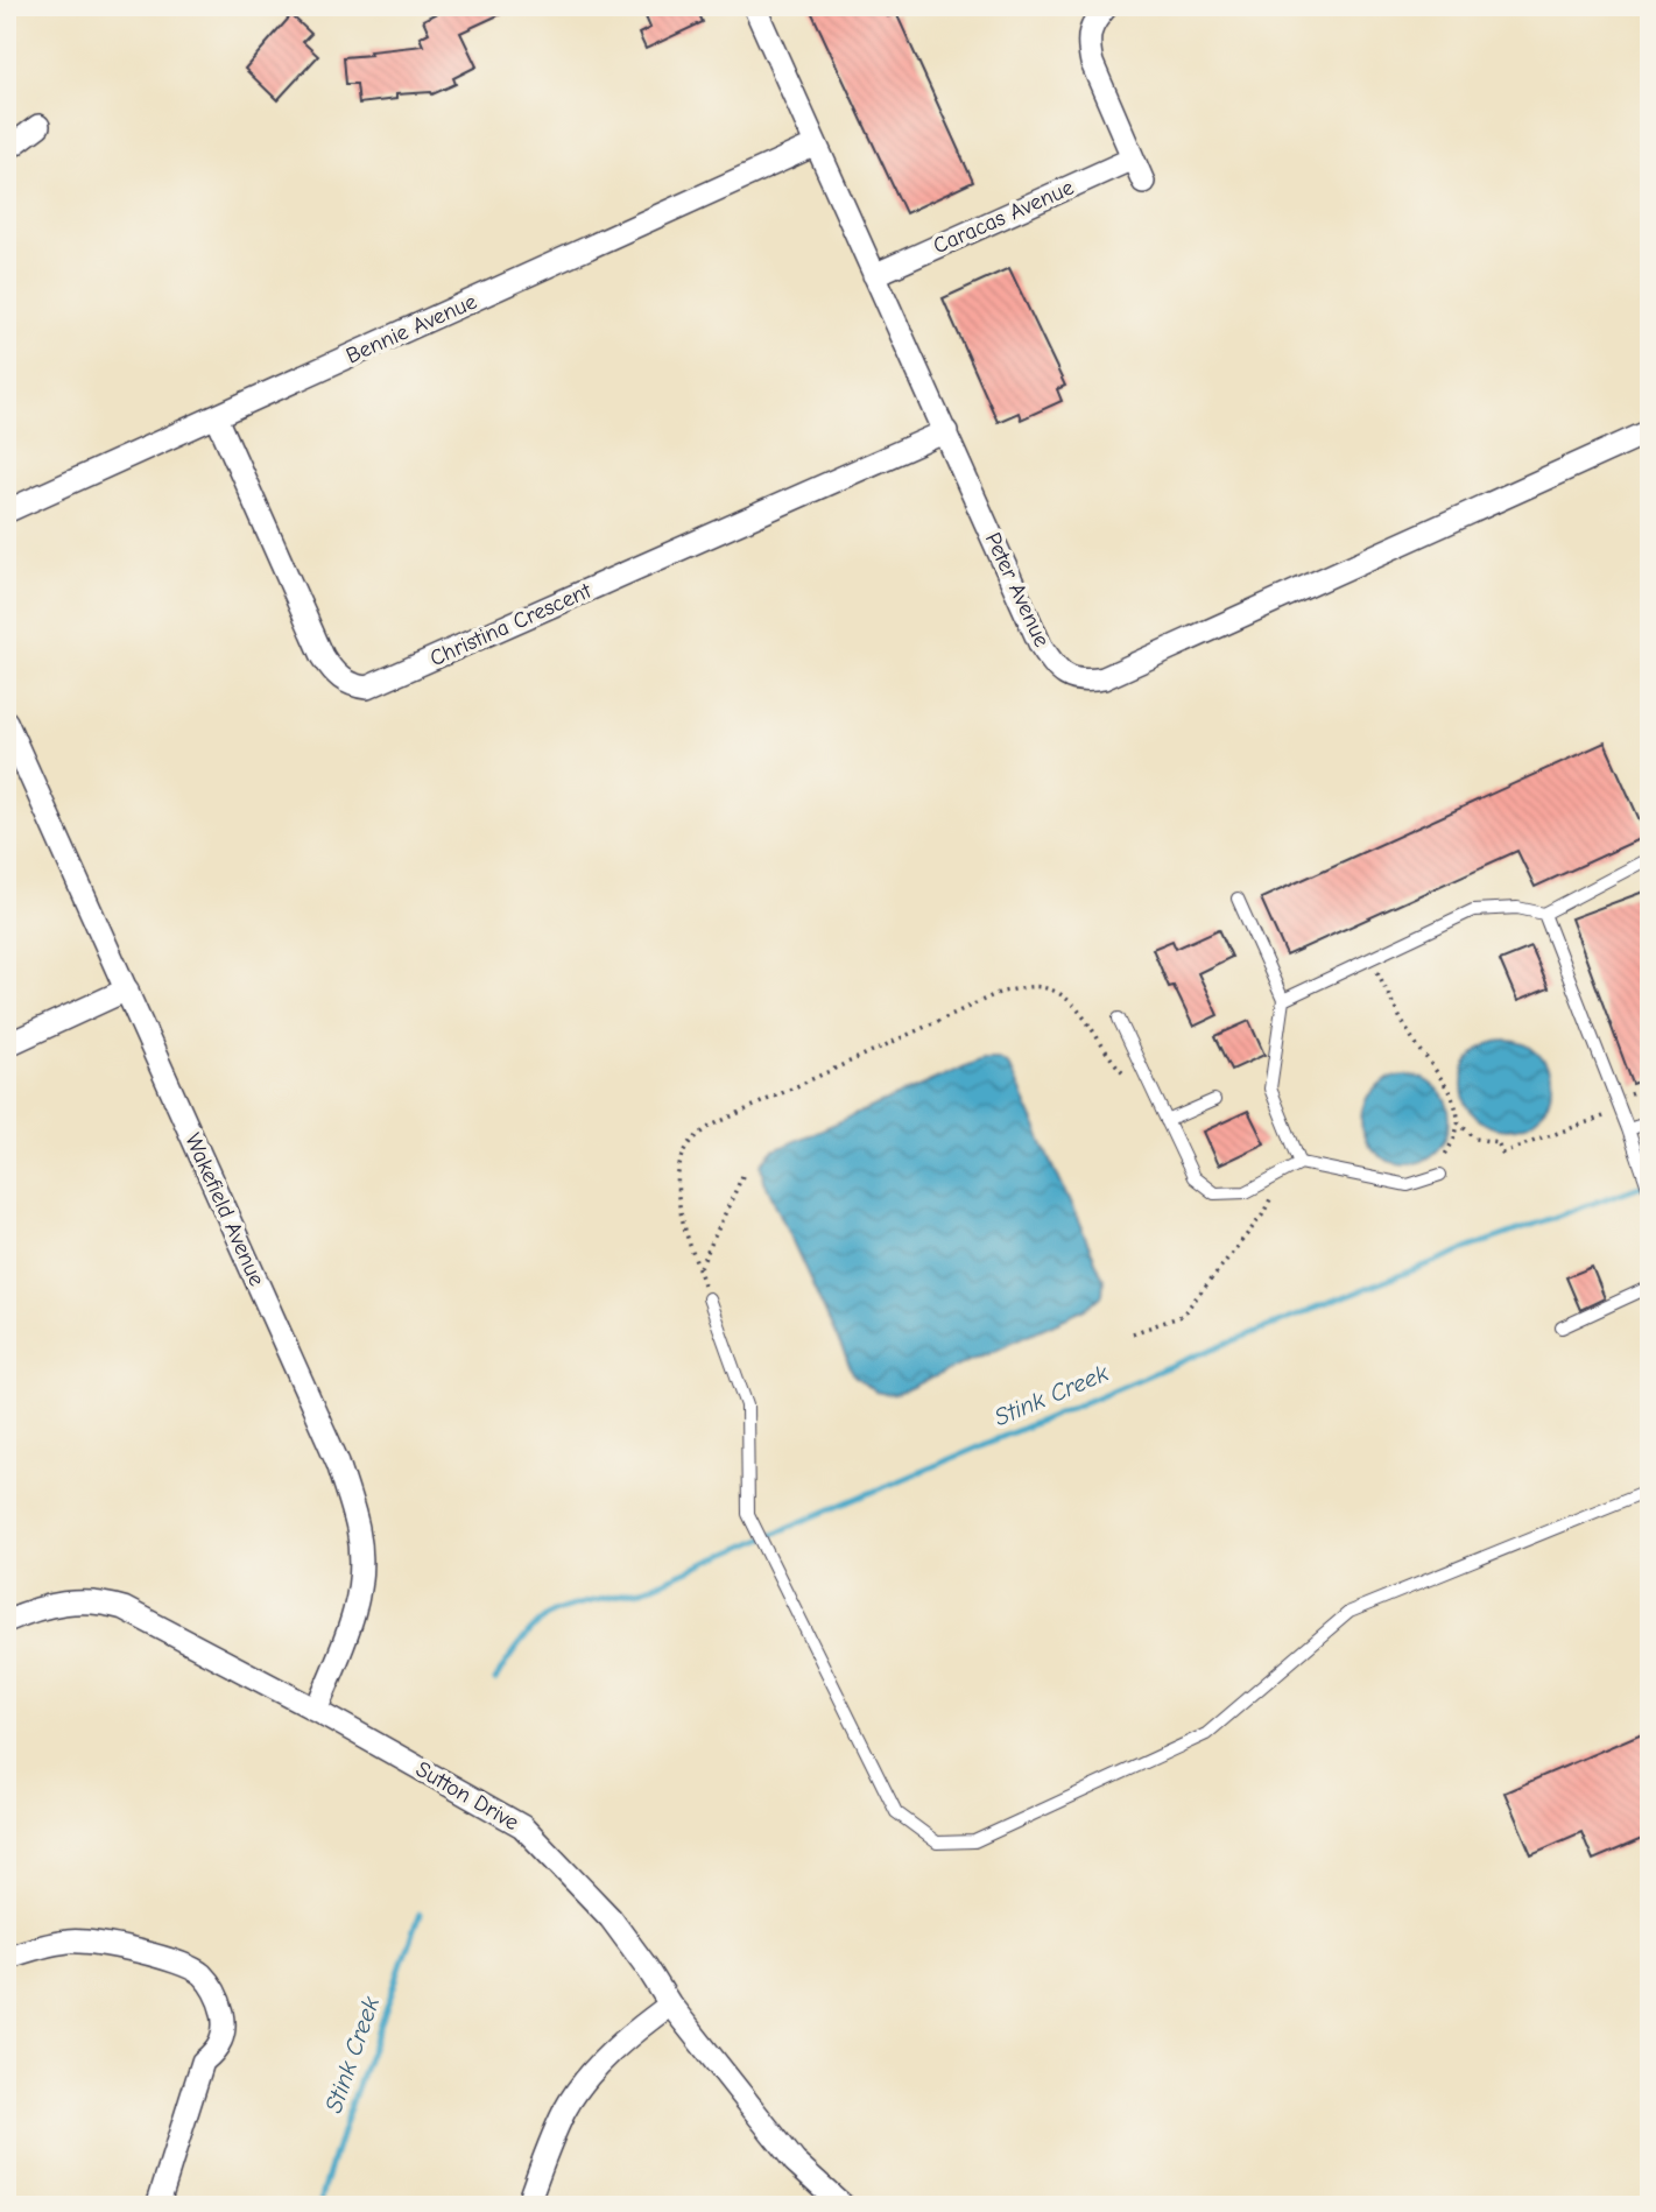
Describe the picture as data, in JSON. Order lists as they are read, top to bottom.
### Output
{
  "streets": {
    "street": [
      "Caracas Avenue",
      "Bennie Avenue",
      "Peter Avenue",
      "Christina Crescent",
      "Wakefield Avenue",
      "Sutton Drive"
    ]
  },
  "crossings": [
    ["Caracas Avenue", "Peter Avenue"],
    ["Bennie Avenue", "Peter Avenue"],
    ["Bennie Avenue", "Christina Crescent"],
    ["Peter Avenue", "Christina Crescent"],
    ["Wakefield Avenue", "Sutton Drive"]
  ],
  "water": ["Stink Creek"]
}
